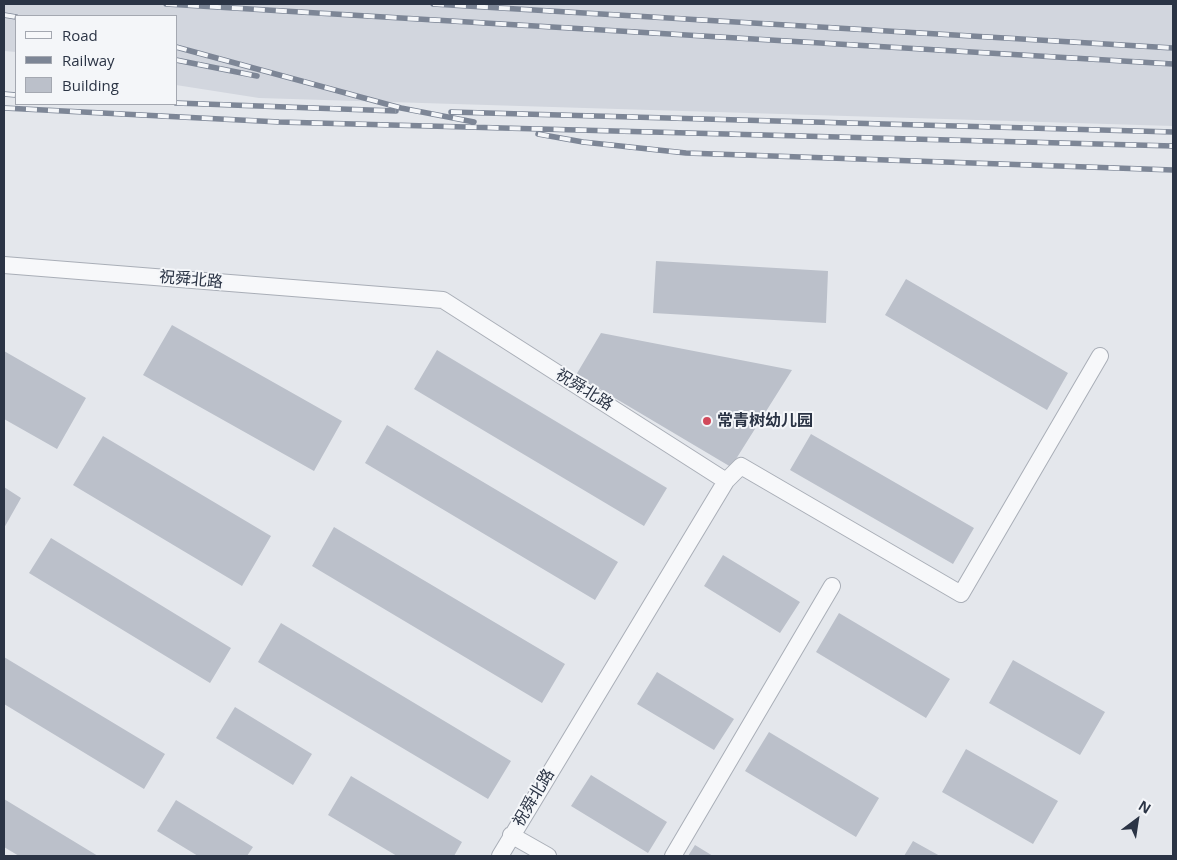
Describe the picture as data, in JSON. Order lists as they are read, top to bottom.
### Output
{
  "streets": {
    "street": ["祝舜北路"]
  },
  "places": ["常青树幼儿园"],
  "legend": ["Road", "Railway", "Building"],
  "north": "top right"
}
